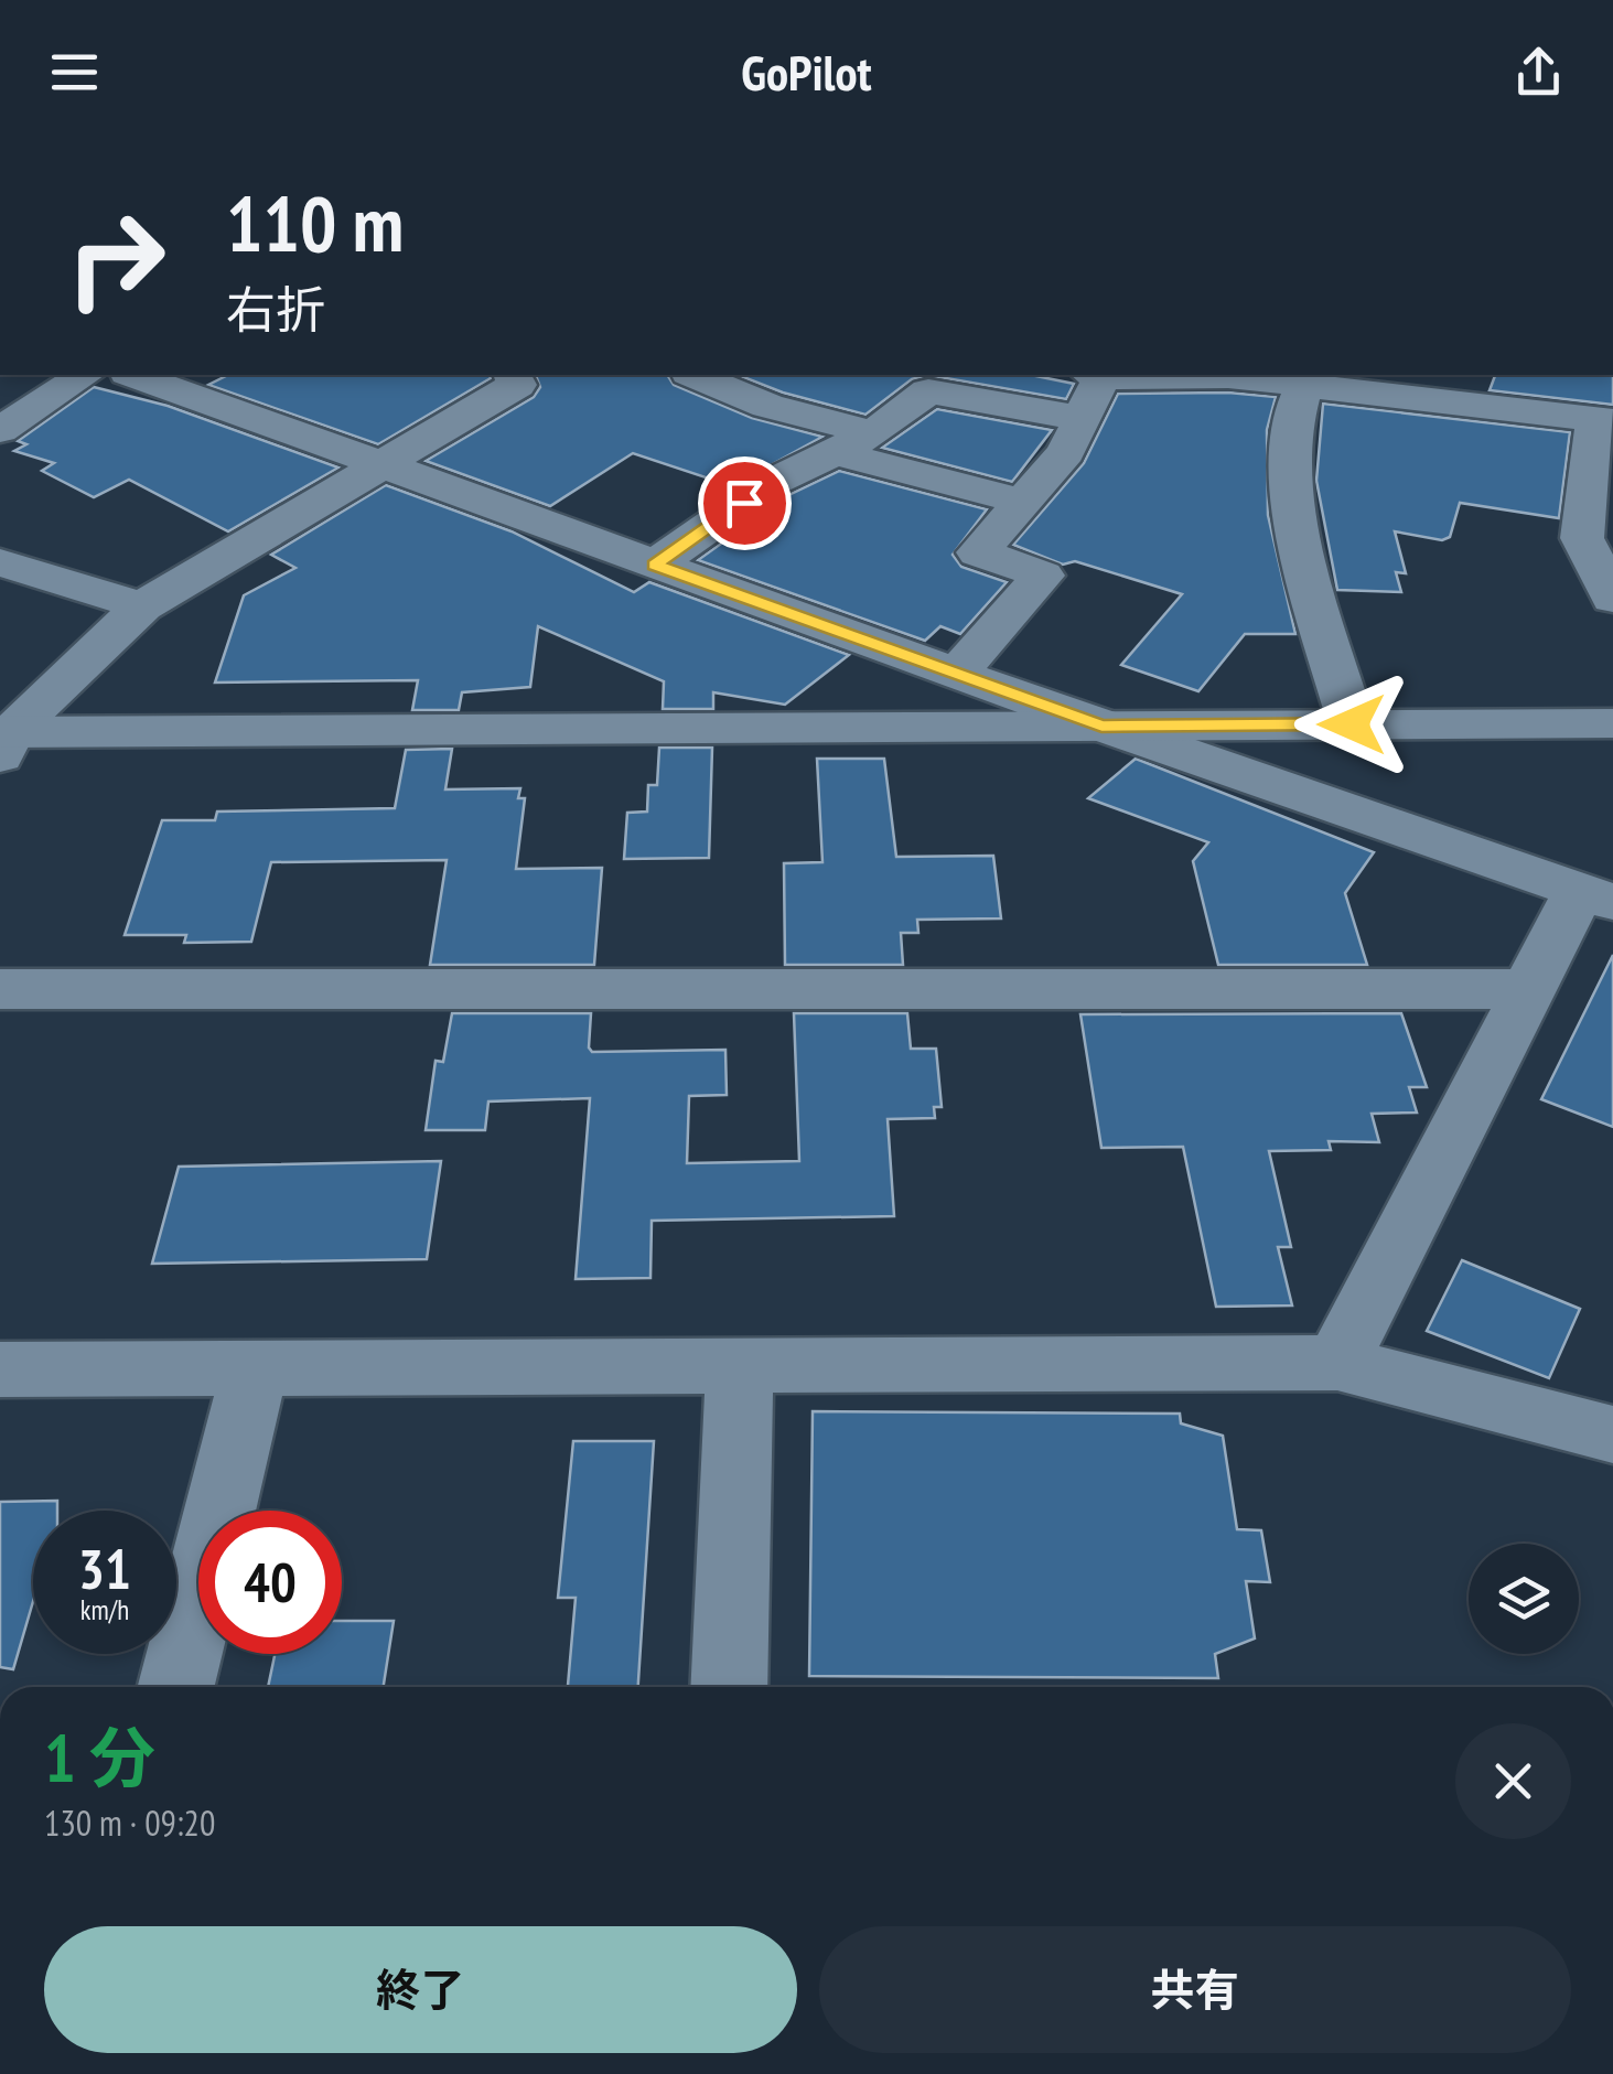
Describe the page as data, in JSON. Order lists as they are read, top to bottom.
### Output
{
  "page": {
    "header": "GoPilot",
    "turn": ["110 m", "右折"],
    "speed": "31 km/h",
    "limit": "40",
    "heading": ["1 分", "130 m · 09:20"],
    "buttons": ["終了", "共有"]
  }
}
